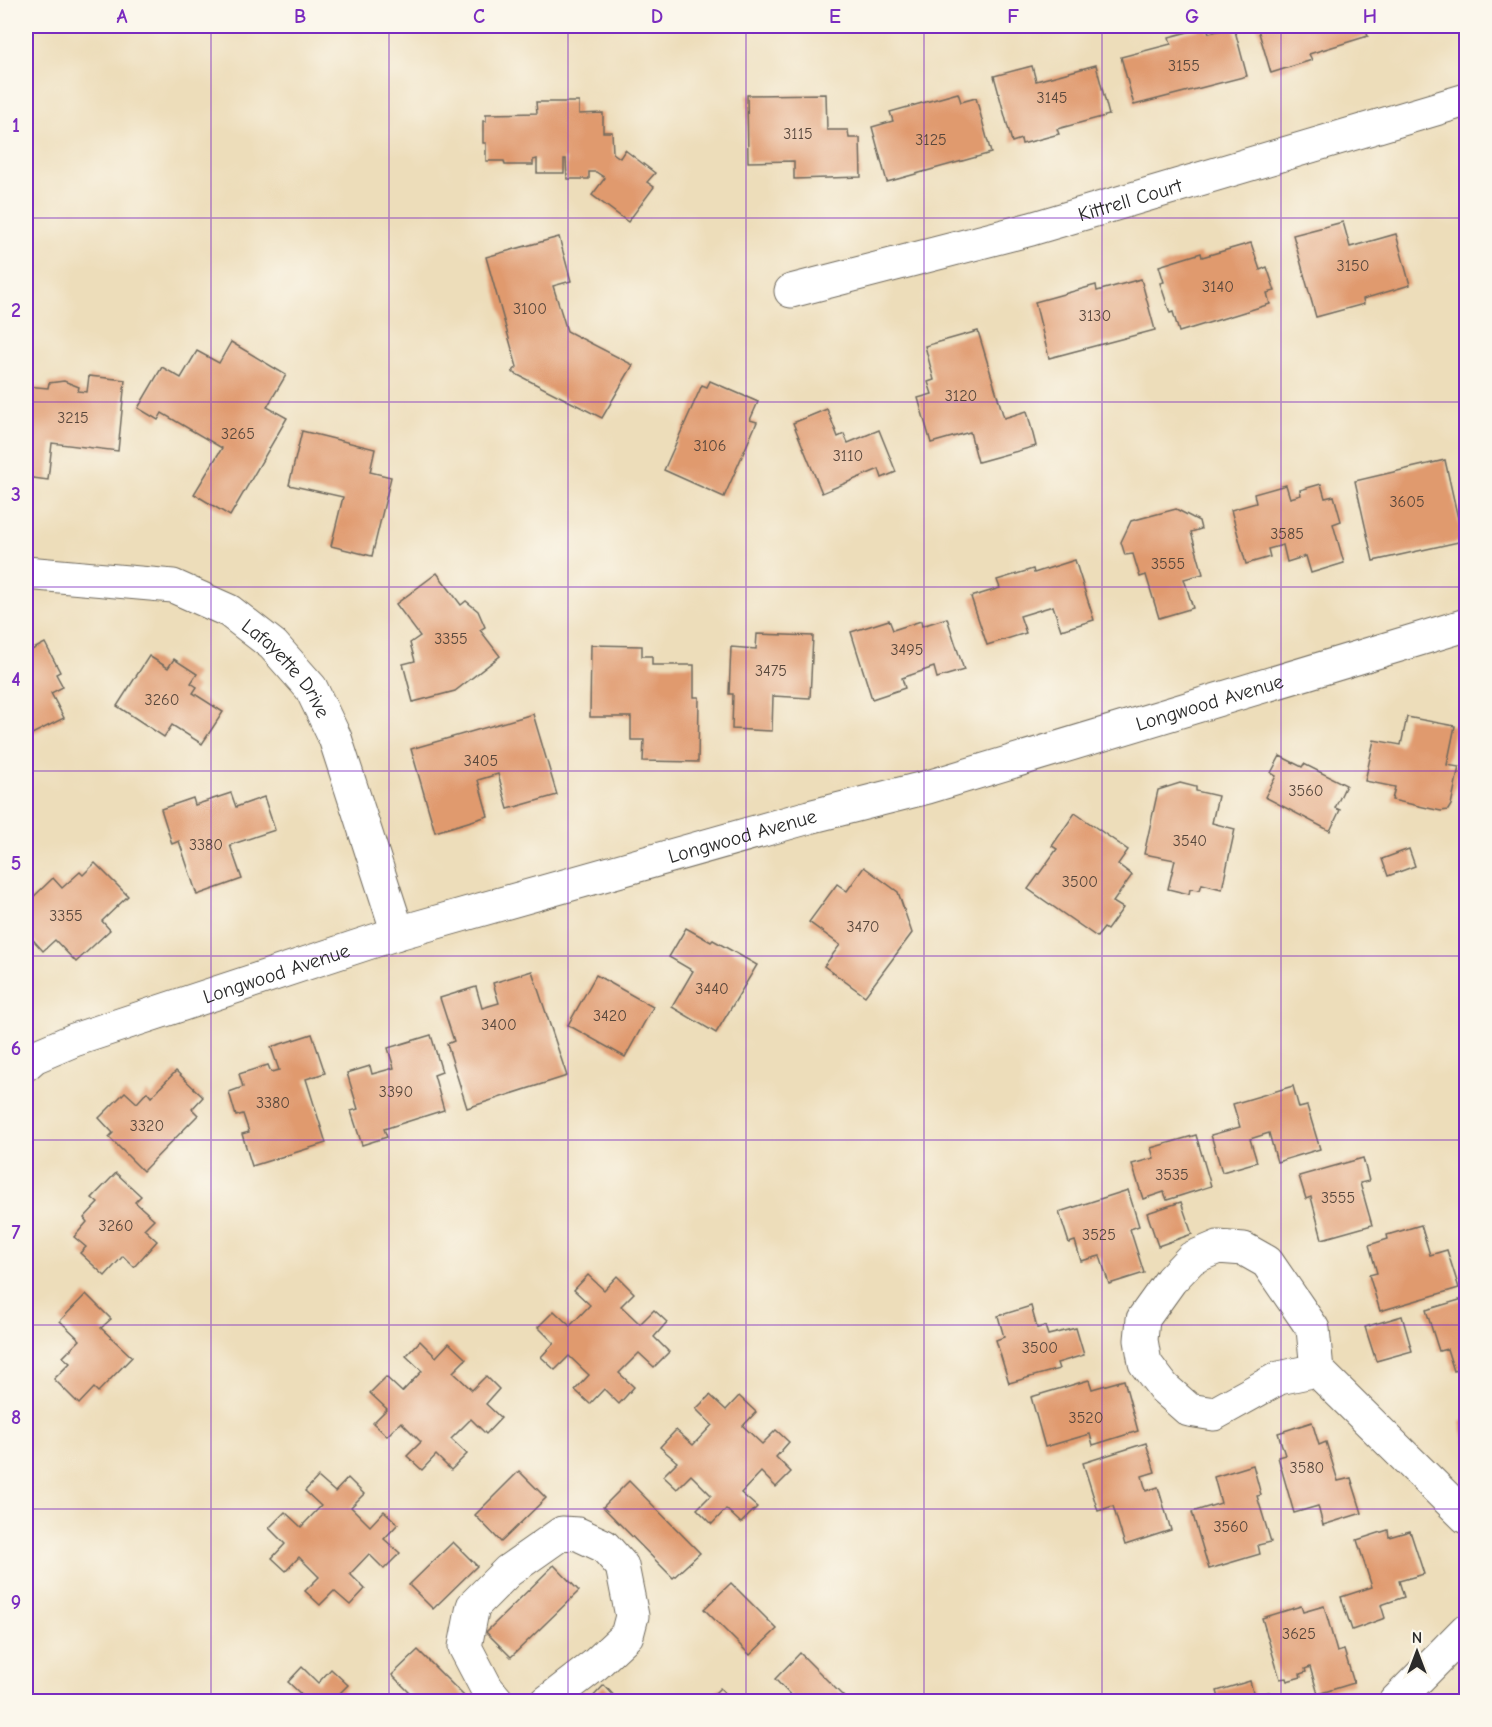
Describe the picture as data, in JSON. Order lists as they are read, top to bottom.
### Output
{
  "streets": {
    "street": ["Kittrell Court", "Lafayette Drive", "Longwood Avenue"]
  },
  "crossings": [
    ["Lafayette Drive", "Longwood Avenue"]
  ],
  "house_numbers": [
    "3155",
    "3145",
    "3115",
    "3125",
    "3150",
    "3140",
    "3100",
    "3130",
    "3120",
    "3215",
    "3265",
    "3106",
    "3110",
    "3605",
    "3585",
    "3555",
    "3355",
    "3495",
    "3475",
    "3260",
    "3405",
    "3560",
    "3540",
    "3380",
    "3500",
    "3355",
    "3470",
    "3440",
    "3420",
    "3400",
    "3390",
    "3380",
    "3320",
    "3535",
    "3555",
    "3260",
    "3525",
    "3500",
    "3520",
    "3580",
    "3560",
    "3625"
  ],
  "north": "top",
  "grid": {
    "columns": [
      "A",
      "B",
      "C",
      "D",
      "E",
      "F",
      "G",
      "H"
    ],
    "rows": [
      "1",
      "2",
      "3",
      "4",
      "5",
      "6",
      "7",
      "8",
      "9"
    ]
  }
}
